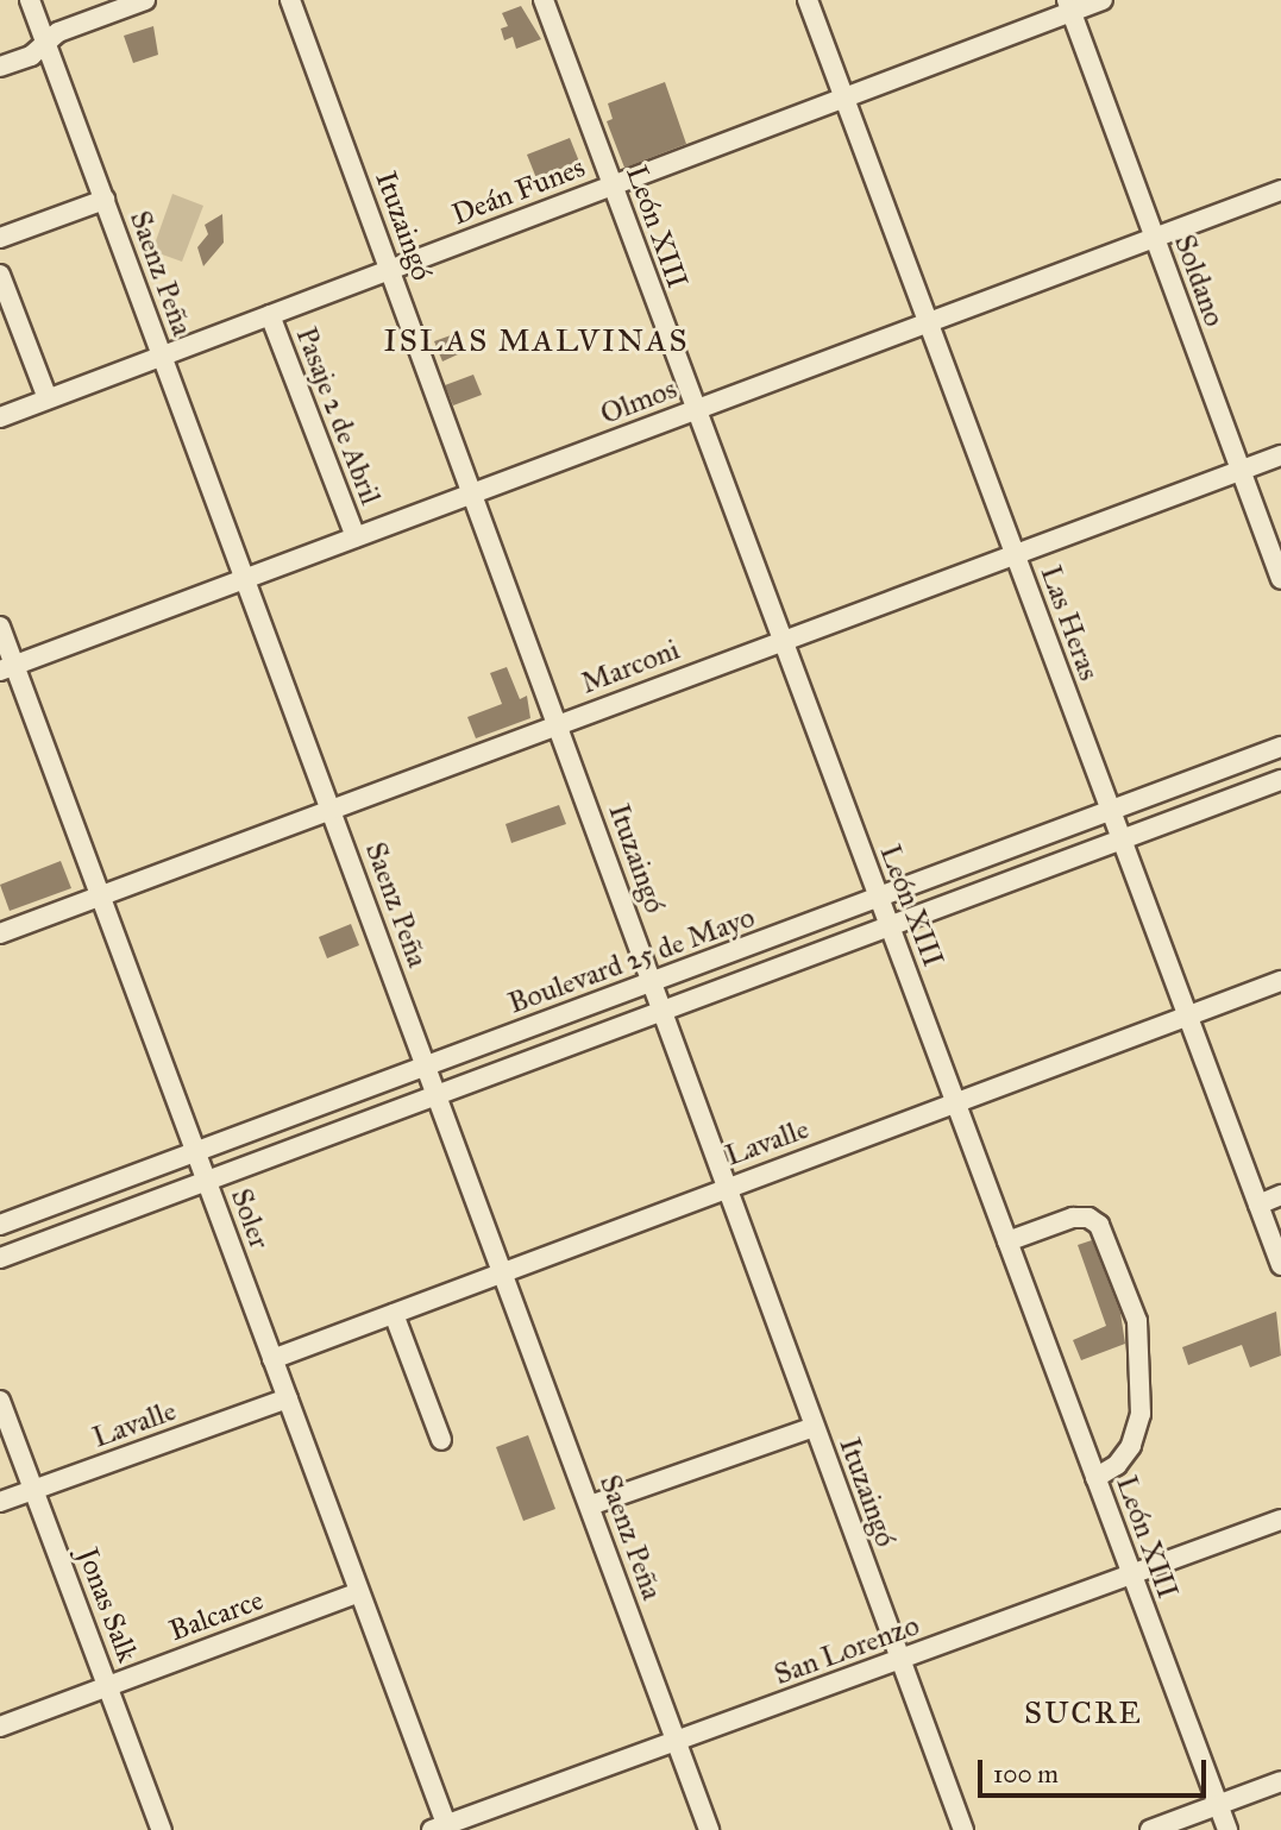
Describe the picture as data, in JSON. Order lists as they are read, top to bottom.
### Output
{
  "streets": {
    "street": [
      "Deán Funes",
      "Ituzaingó",
      "León XIII",
      "Saenz Peña",
      "Soldano",
      "Olmos",
      "Pasaje 2 de Abril",
      "Las Heras",
      "Marconi",
      "Boulevard 25 de Mayo",
      "Lavalle",
      "Soler",
      "Jonas Salk",
      "Balcarce",
      "San Lorenzo"
    ]
  },
  "crossings": [
    ["Deán Funes", "Ituzaingó"],
    ["Deán Funes", "León XIII"],
    ["Deán Funes", "Saenz Peña"],
    ["Deán Funes", "Soldano"],
    ["Deán Funes", "Pasaje 2 de Abril"],
    ["Deán Funes", "Las Heras"],
    ["Ituzaingó", "Olmos"],
    ["Ituzaingó", "Marconi"],
    ["Ituzaingó", "Boulevard 25 de Mayo"],
    ["Ituzaingó", "Lavalle"],
    ["Ituzaingó", "San Lorenzo"],
    ["León XIII", "Olmos"],
    ["León XIII", "Marconi"],
    ["León XIII", "Boulevard 25 de Mayo"],
    ["León XIII", "Lavalle"],
    ["León XIII", "San Lorenzo"],
    ["Saenz Peña", "Olmos"],
    ["Saenz Peña", "Marconi"],
    ["Saenz Peña", "Boulevard 25 de Mayo"],
    ["Saenz Peña", "Lavalle"],
    ["Saenz Peña", "San Lorenzo"],
    ["Soldano", "Olmos"],
    ["Soldano", "Marconi"],
    ["Olmos", "Pasaje 2 de Abril"],
    ["Olmos", "Las Heras"],
    ["Olmos", "Soler"],
    ["Las Heras", "Marconi"],
    ["Las Heras", "Boulevard 25 de Mayo"],
    ["Las Heras", "Lavalle"],
    ["Marconi", "Soler"],
    ["Boulevard 25 de Mayo", "Soler"],
    ["Lavalle", "Soler"],
    ["Lavalle", "Jonas Salk"],
    ["Soler", "Balcarce"],
    ["Soler", "San Lorenzo"],
    ["Jonas Salk", "Balcarce"]
  ],
  "districts": ["ISLAS MALVINAS", "SUCRE"],
  "scale_bar": "100 m"
}
